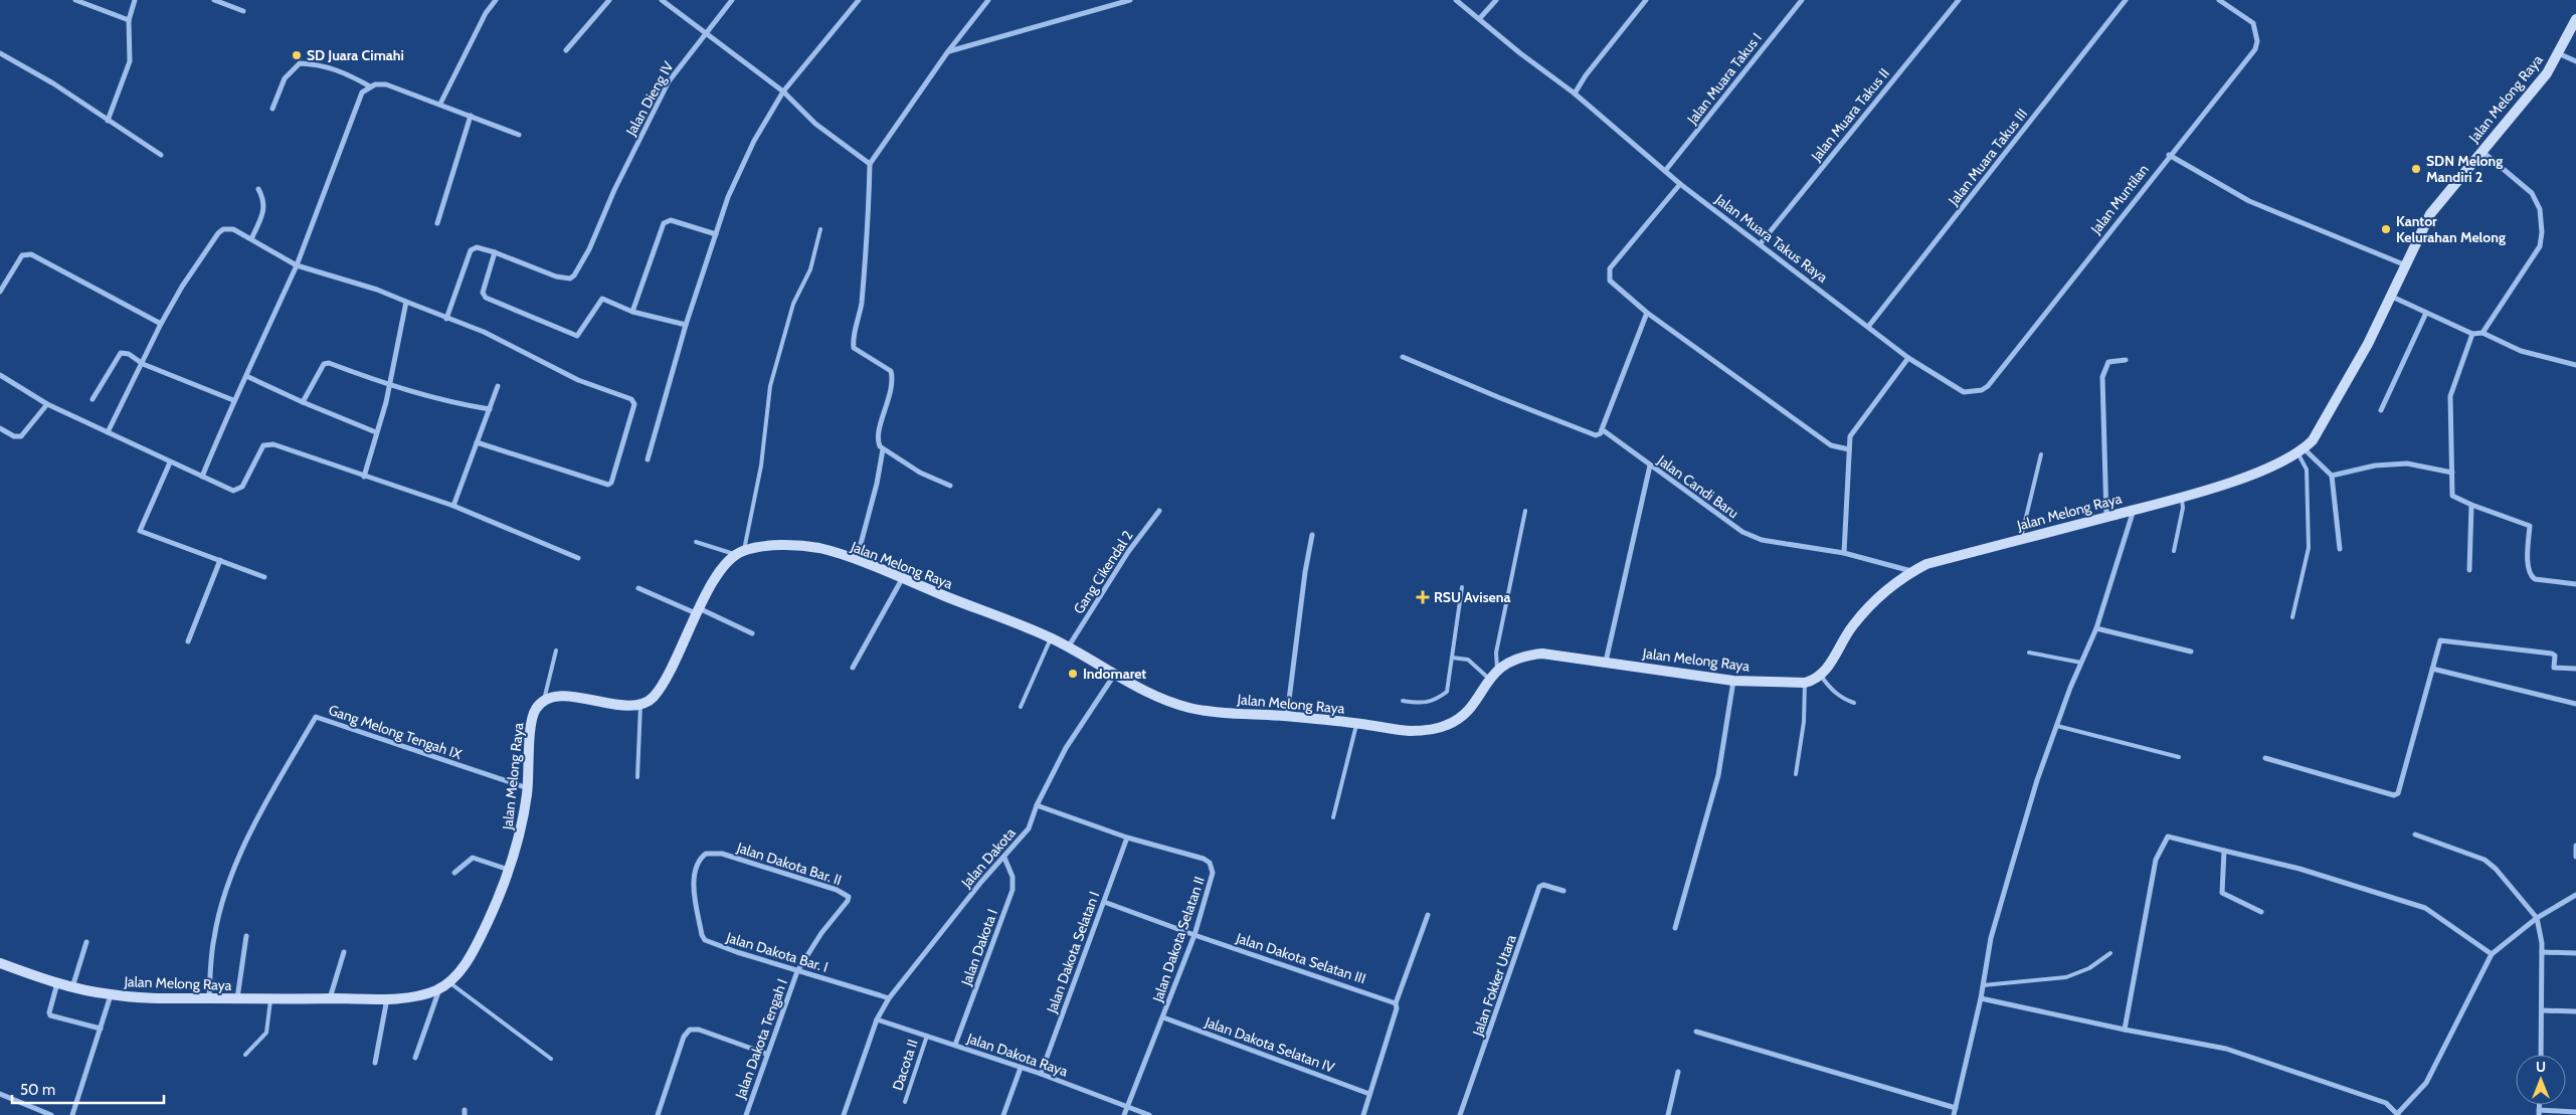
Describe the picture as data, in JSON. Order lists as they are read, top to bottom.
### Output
{
  "streets": {
    "main road": ["Jalan Melong Raya"],
    "street": [
      "Jalan Muara Takus I",
      "Jalan Dieng IV",
      "Jalan Muara Takus II",
      "Jalan Muara Takus III",
      "Jalan Muntilan",
      "Jalan Muara Takus Raya",
      "Jalan Candi Baru",
      "Gang Cikendal 2",
      "Gang Melong Tengah IX",
      "Jalan Dakota",
      "Jalan Dakota Bar. II",
      "Jalan Dakota Selatan II",
      "Jalan Dakota I",
      "Jalan Dakota Bar. I",
      "Jalan Dakota Selatan I",
      "Jalan Dakota Selatan III",
      "Jalan Fokker Utara",
      "Jalan Dakota Tengah I",
      "Jalan Dakota Selatan IV",
      "Jalan Dakota Raya"
    ],
    "lane": ["Dacota II"]
  },
  "crossings": [
    ["Jalan Muara Takus I", "Jalan Muara Takus Raya"],
    ["Jalan Melong Raya", "Jalan Candi Baru"],
    ["Jalan Melong Raya", "Gang Cikendal 2"],
    ["Jalan Melong Raya", "Gang Melong Tengah IX"],
    ["Jalan Melong Raya", "Jalan Dakota"],
    ["Jalan Muara Takus II", "Jalan Muara Takus Raya"],
    ["Jalan Muara Takus III", "Jalan Muara Takus Raya"],
    ["Jalan Muntilan", "Jalan Muara Takus Raya"],
    ["Jalan Dakota", "Jalan Dakota Selatan II"],
    ["Jalan Dakota", "Jalan Dakota I"],
    ["Jalan Dakota", "Jalan Dakota Bar. I"],
    ["Jalan Dakota", "Jalan Dakota Raya"],
    ["Jalan Dakota Bar. II", "Jalan Dakota Bar. I"],
    ["Jalan Dakota Bar. II", "Jalan Dakota Tengah I"],
    ["Jalan Dakota Selatan II", "Jalan Dakota Selatan I"],
    ["Jalan Dakota Selatan II", "Jalan Dakota Selatan III"],
    ["Jalan Dakota Selatan II", "Jalan Dakota Selatan IV"],
    ["Jalan Dakota Selatan II", "Jalan Dakota Raya"],
    ["Jalan Dakota I", "Jalan Dakota Raya"],
    ["Jalan Dakota Bar. I", "Jalan Dakota Tengah I"],
    ["Jalan Dakota Selatan I", "Jalan Dakota Selatan III"],
    ["Jalan Dakota Selatan I", "Jalan Dakota Raya"],
    ["Jalan Dakota Raya", "Dacota II"]
  ],
  "places": {
    "other": [
      "SD Juara Cimahi",
      "SDN Melong Mandiri 2",
      "Kantor Kelurahan Melong",
      "Indomaret"
    ],
    "health": ["RSU Avisena"]
  },
  "scale_bar": "50 m",
  "north": "top"
}
